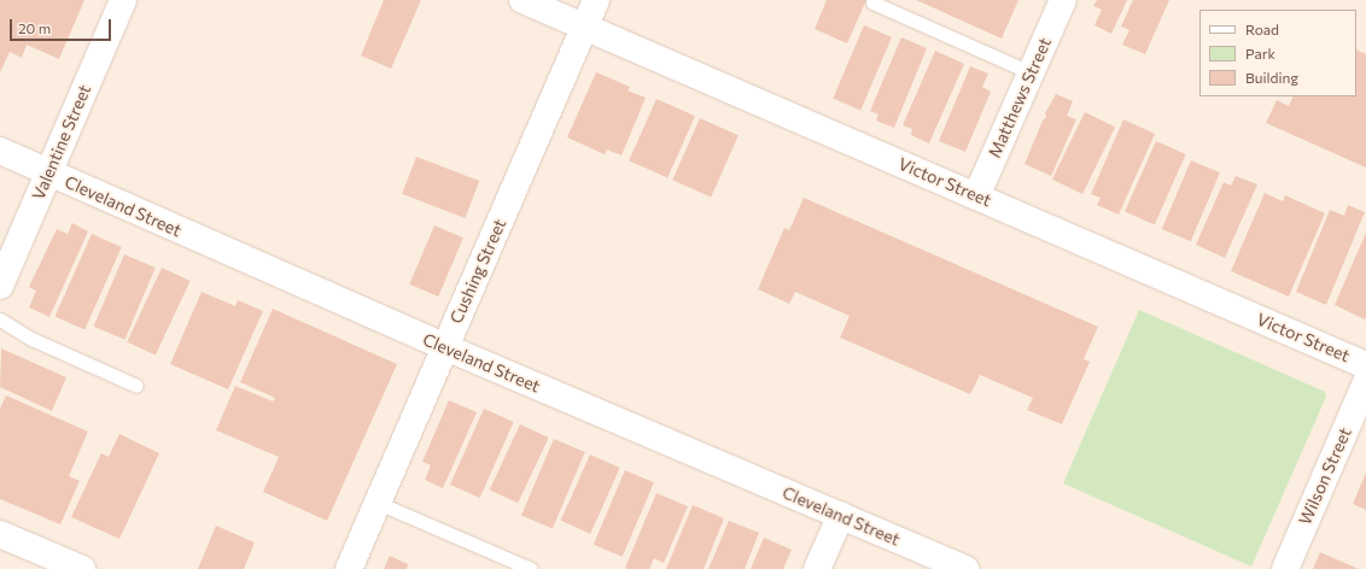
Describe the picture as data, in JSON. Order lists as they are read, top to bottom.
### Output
{
  "streets": {
    "street": [
      "Matthews Street",
      "Valentine Street",
      "Victor Street",
      "Cleveland Street",
      "Cushing Street",
      "Wilson Street"
    ]
  },
  "crossings": [
    ["Matthews Street", "Victor Street"],
    ["Valentine Street", "Cleveland Street"],
    ["Victor Street", "Cushing Street"],
    ["Cleveland Street", "Cushing Street"]
  ],
  "legend": ["Road", "Park", "Building"],
  "scale_bar": "20 m"
}
